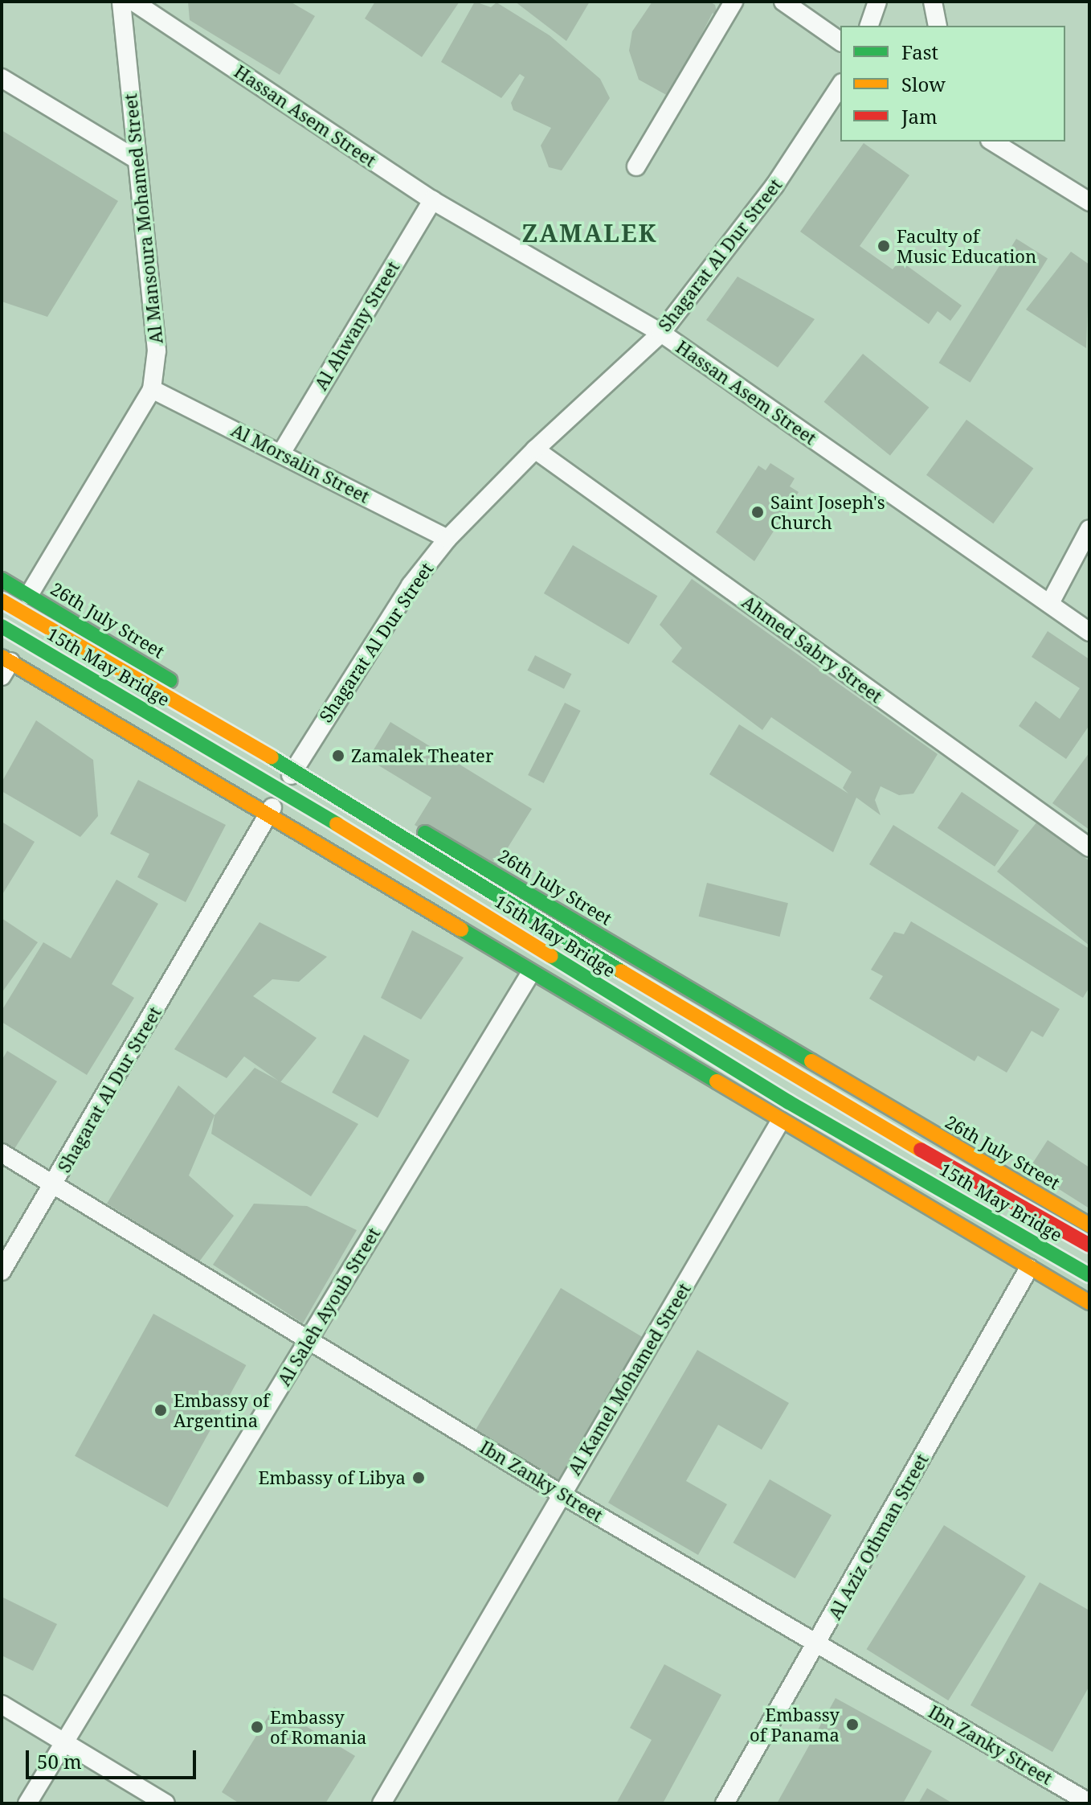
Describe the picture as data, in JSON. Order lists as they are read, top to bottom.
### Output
{
  "streets": {
    "main road": ["26th July Street", "15th May Bridge"],
    "street": [
      "Hassan Asem Street",
      "Al Mansoura Mohamed Street",
      "Shagarat Al Dur Street",
      "Al Ahwany Street",
      "Al Morsalin Street",
      "Ahmed Sabry Street",
      "Al Saleh Ayoub Street",
      "Al Kamel Mohamed Street",
      "Ibn Zanky Street",
      "Al Aziz Othman Street"
    ]
  },
  "crossings": [
    ["Hassan Asem Street", "Shagarat Al Dur Street"],
    ["Hassan Asem Street", "Al Ahwany Street"],
    ["Al Mansoura Mohamed Street", "Al Morsalin Street"],
    ["Al Mansoura Mohamed Street", "26th July Street"],
    ["Shagarat Al Dur Street", "Al Morsalin Street"],
    ["Shagarat Al Dur Street", "26th July Street"],
    ["Shagarat Al Dur Street", "Ahmed Sabry Street"],
    ["Shagarat Al Dur Street", "Ibn Zanky Street"],
    ["Al Ahwany Street", "Al Morsalin Street"],
    ["Al Saleh Ayoub Street", "Ibn Zanky Street"],
    ["Al Kamel Mohamed Street", "Ibn Zanky Street"],
    ["Ibn Zanky Street", "Al Aziz Othman Street"]
  ],
  "districts": ["ZAMALEK"],
  "places": [
    "Faculty of Music Education",
    "Saint Joseph's Church",
    "Zamalek Theater",
    "Embassy of Argentina",
    "Embassy of Libya",
    "Embassy of Panama",
    "Embassy of Romania"
  ],
  "legend": ["Fast", "Slow", "Jam"],
  "scale_bar": "50 m"
}
